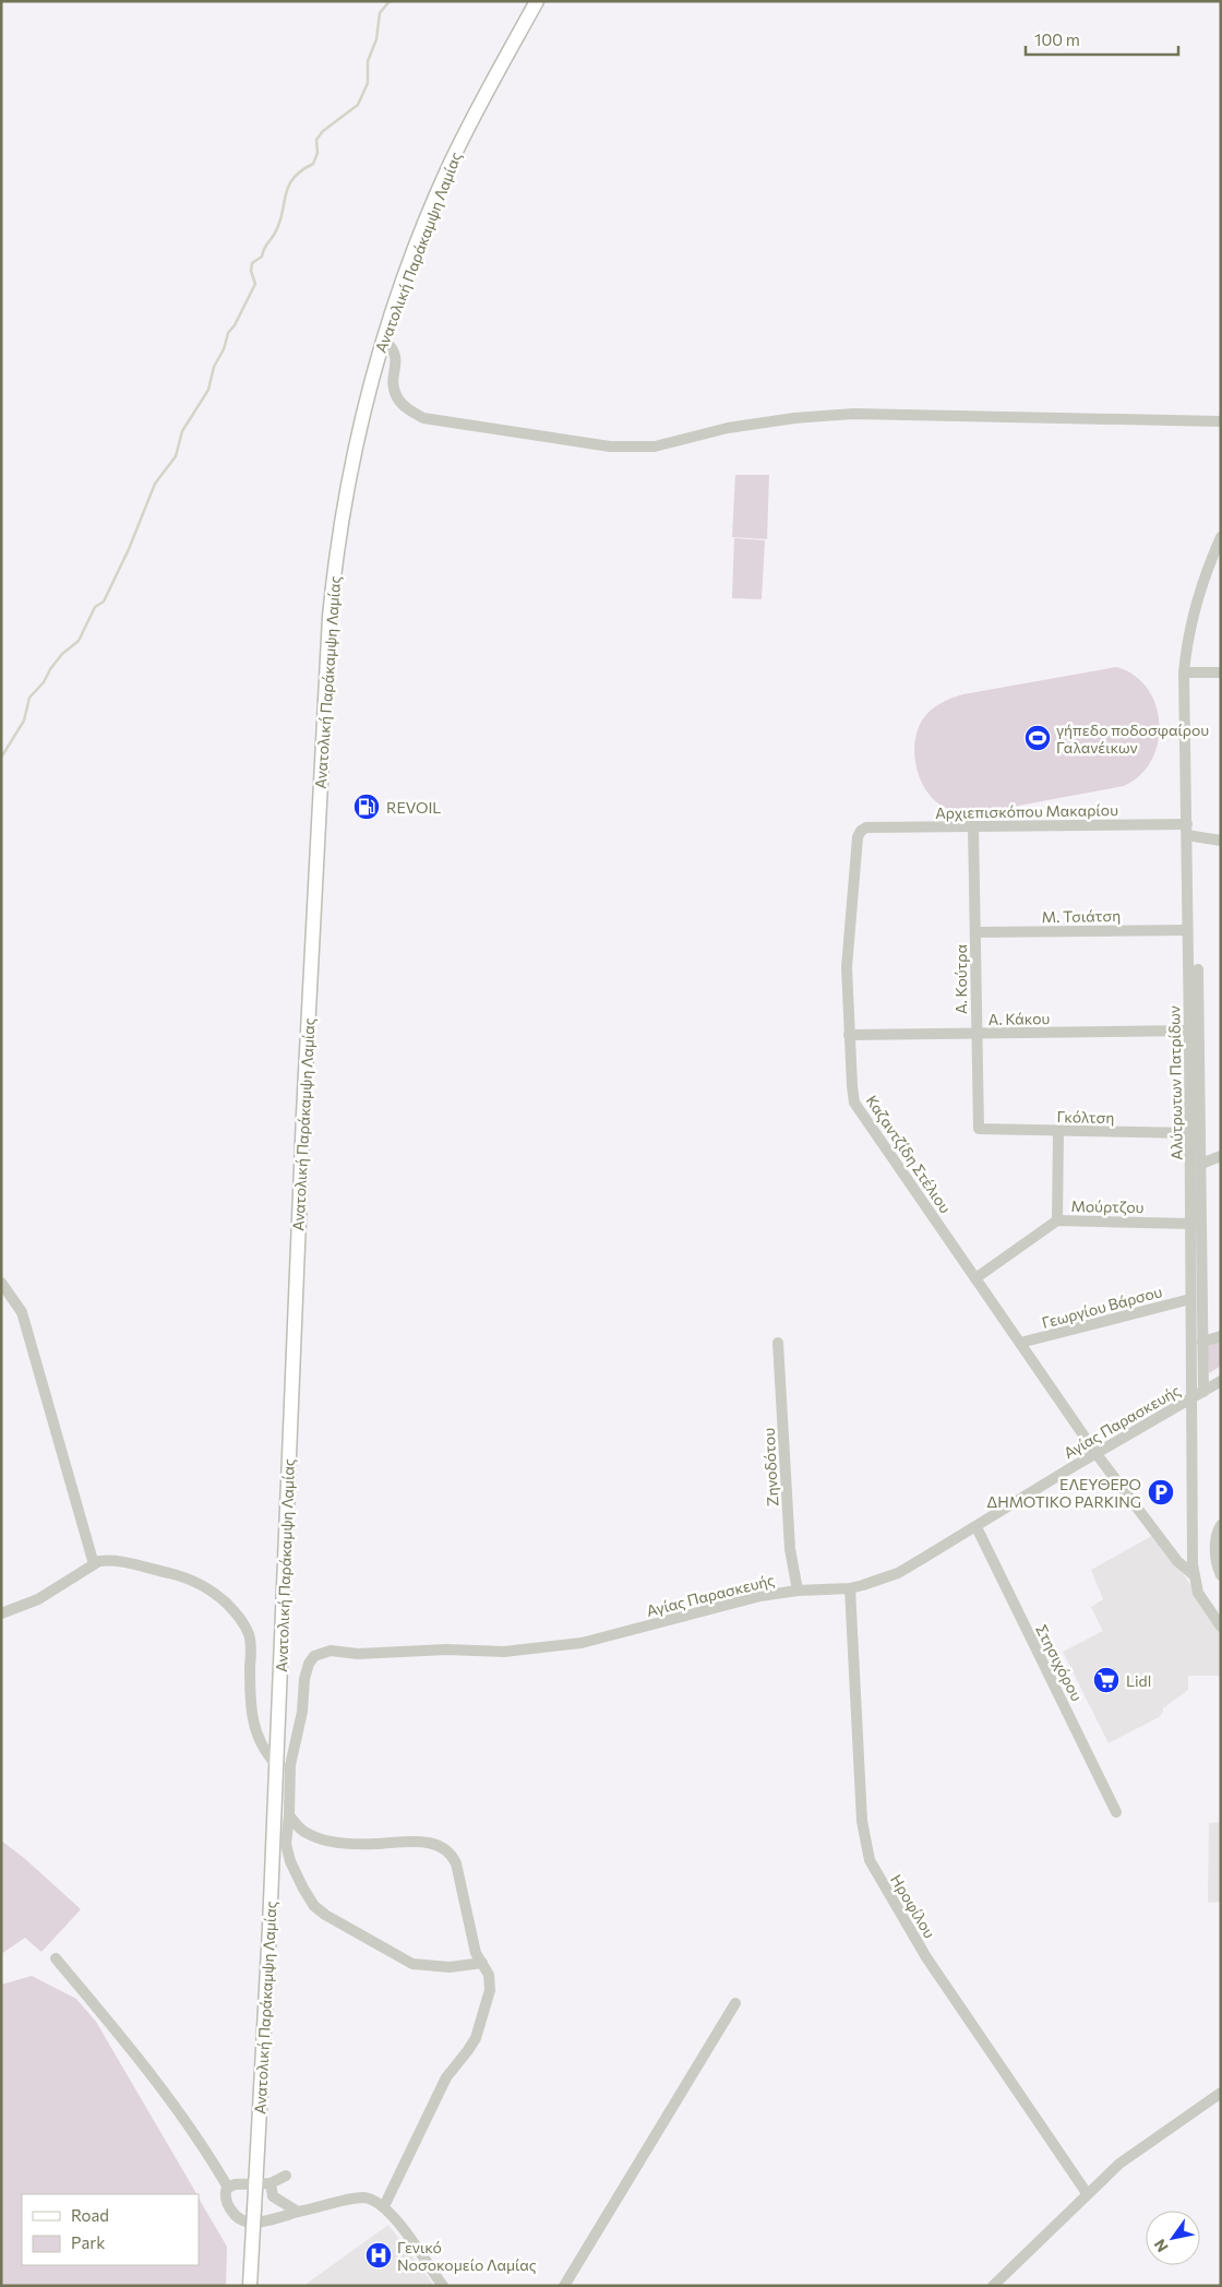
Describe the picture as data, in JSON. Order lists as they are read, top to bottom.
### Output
{
  "streets": {
    "main road": ["Ανατολική Παράκαμψη Λαμίας"],
    "street": [
      "Αρχιεπισκόπου Μακαρίου",
      "Μ. Τσιάτση",
      "Α. Κούτρα",
      "Α. Κάκου",
      "Αλύτρωτων Πατρίδων",
      "Γκόλτση",
      "Καζαντζίδη Στέλιου",
      "Μούρτζου",
      "Γεωργίου Βάρσου",
      "Αγίας Παρασκευής",
      "Ζηνοδότου",
      "Στησιχόρου",
      "Ηροφίλου"
    ]
  },
  "crossings": [
    ["Αρχιεπισκόπου Μακαρίου", "Α. Κούτρα"],
    ["Αρχιεπισκόπου Μακαρίου", "Αλύτρωτων Πατρίδων"],
    ["Αρχιεπισκόπου Μακαρίου", "Καζαντζίδη Στέλιου"],
    ["Μ. Τσιάτση", "Α. Κούτρα"],
    ["Μ. Τσιάτση", "Αλύτρωτων Πατρίδων"],
    ["Α. Κούτρα", "Α. Κάκου"],
    ["Α. Κούτρα", "Γκόλτση"],
    ["Α. Κάκου", "Αλύτρωτων Πατρίδων"],
    ["Α. Κάκου", "Καζαντζίδη Στέλιου"],
    ["Αλύτρωτων Πατρίδων", "Γκόλτση"],
    ["Αλύτρωτων Πατρίδων", "Καζαντζίδη Στέλιου"],
    ["Αλύτρωτων Πατρίδων", "Μούρτζου"],
    ["Αλύτρωτων Πατρίδων", "Γεωργίου Βάρσου"],
    ["Αλύτρωτων Πατρίδων", "Αγίας Παρασκευής"],
    ["Καζαντζίδη Στέλιου", "Μούρτζου"],
    ["Καζαντζίδη Στέλιου", "Γεωργίου Βάρσου"],
    ["Καζαντζίδη Στέλιου", "Αγίας Παρασκευής"],
    ["Αγίας Παρασκευής", "Ζηνοδότου"],
    ["Αγίας Παρασκευής", "Στησιχόρου"],
    ["Αγίας Παρασκευής", "Ηροφίλου"]
  ],
  "places": {
    "sports": ["γήπεδο ποδοσφαίρου Γαλανέικων"],
    "fuel station": ["REVOIL"],
    "parking": ["ΕΛΕΥΘΕΡΟ ΔΗΜΟΤΙΚΟ PARKING"],
    "supermarket": ["Lidl"],
    "hospital": ["Γενικό Νοσοκομείο Λαμίας"]
  },
  "legend": ["Road", "Park"],
  "scale_bar": "100 m",
  "north": "bottom left"
}
